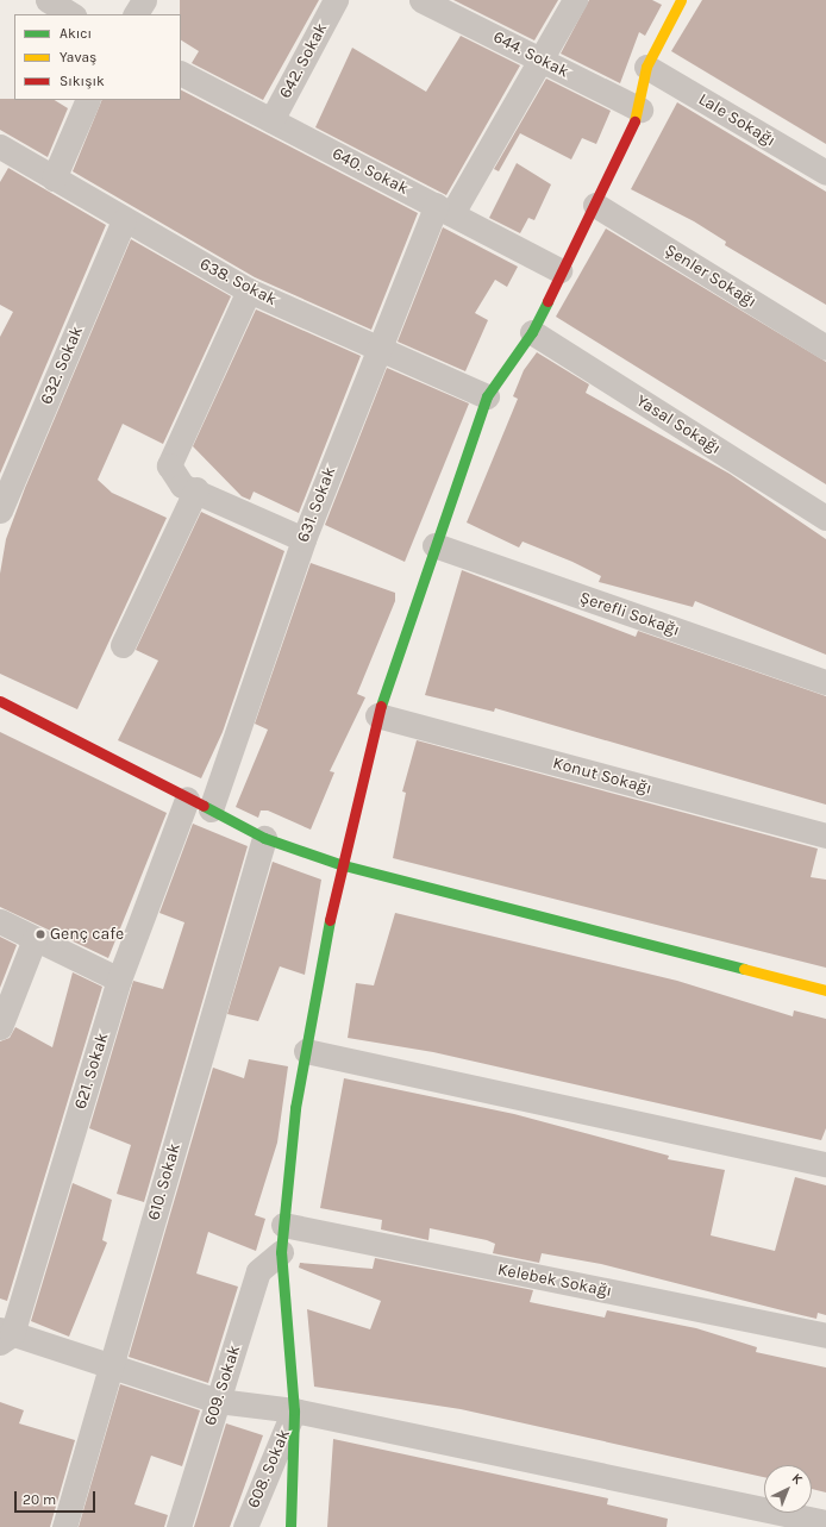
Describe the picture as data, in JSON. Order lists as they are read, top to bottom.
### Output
{
  "streets": {
    "street": [
      "644. Sokak",
      "642. Sokak",
      "Lale Sokağı",
      "640. Sokak",
      "Şenler Sokağı",
      "638. Sokak",
      "632. Sokak",
      "Yasal Sokağı",
      "631. Sokak",
      "Şerefli Sokağı",
      "Konut Sokağı",
      "621. Sokak",
      "610. Sokak",
      "Kelebek Sokağı",
      "609. Sokak",
      "608. Sokak"
    ]
  },
  "crossings": [
    ["644. Sokak", "631. Sokak"],
    ["642. Sokak", "640. Sokak"],
    ["640. Sokak", "631. Sokak"],
    ["638. Sokak", "632. Sokak"],
    ["638. Sokak", "631. Sokak"]
  ],
  "places": ["Genç cafe"],
  "legend": ["Akıcı", "Yavaş", "Sıkışık"],
  "scale_bar": "20 m",
  "north": "top right"
}
